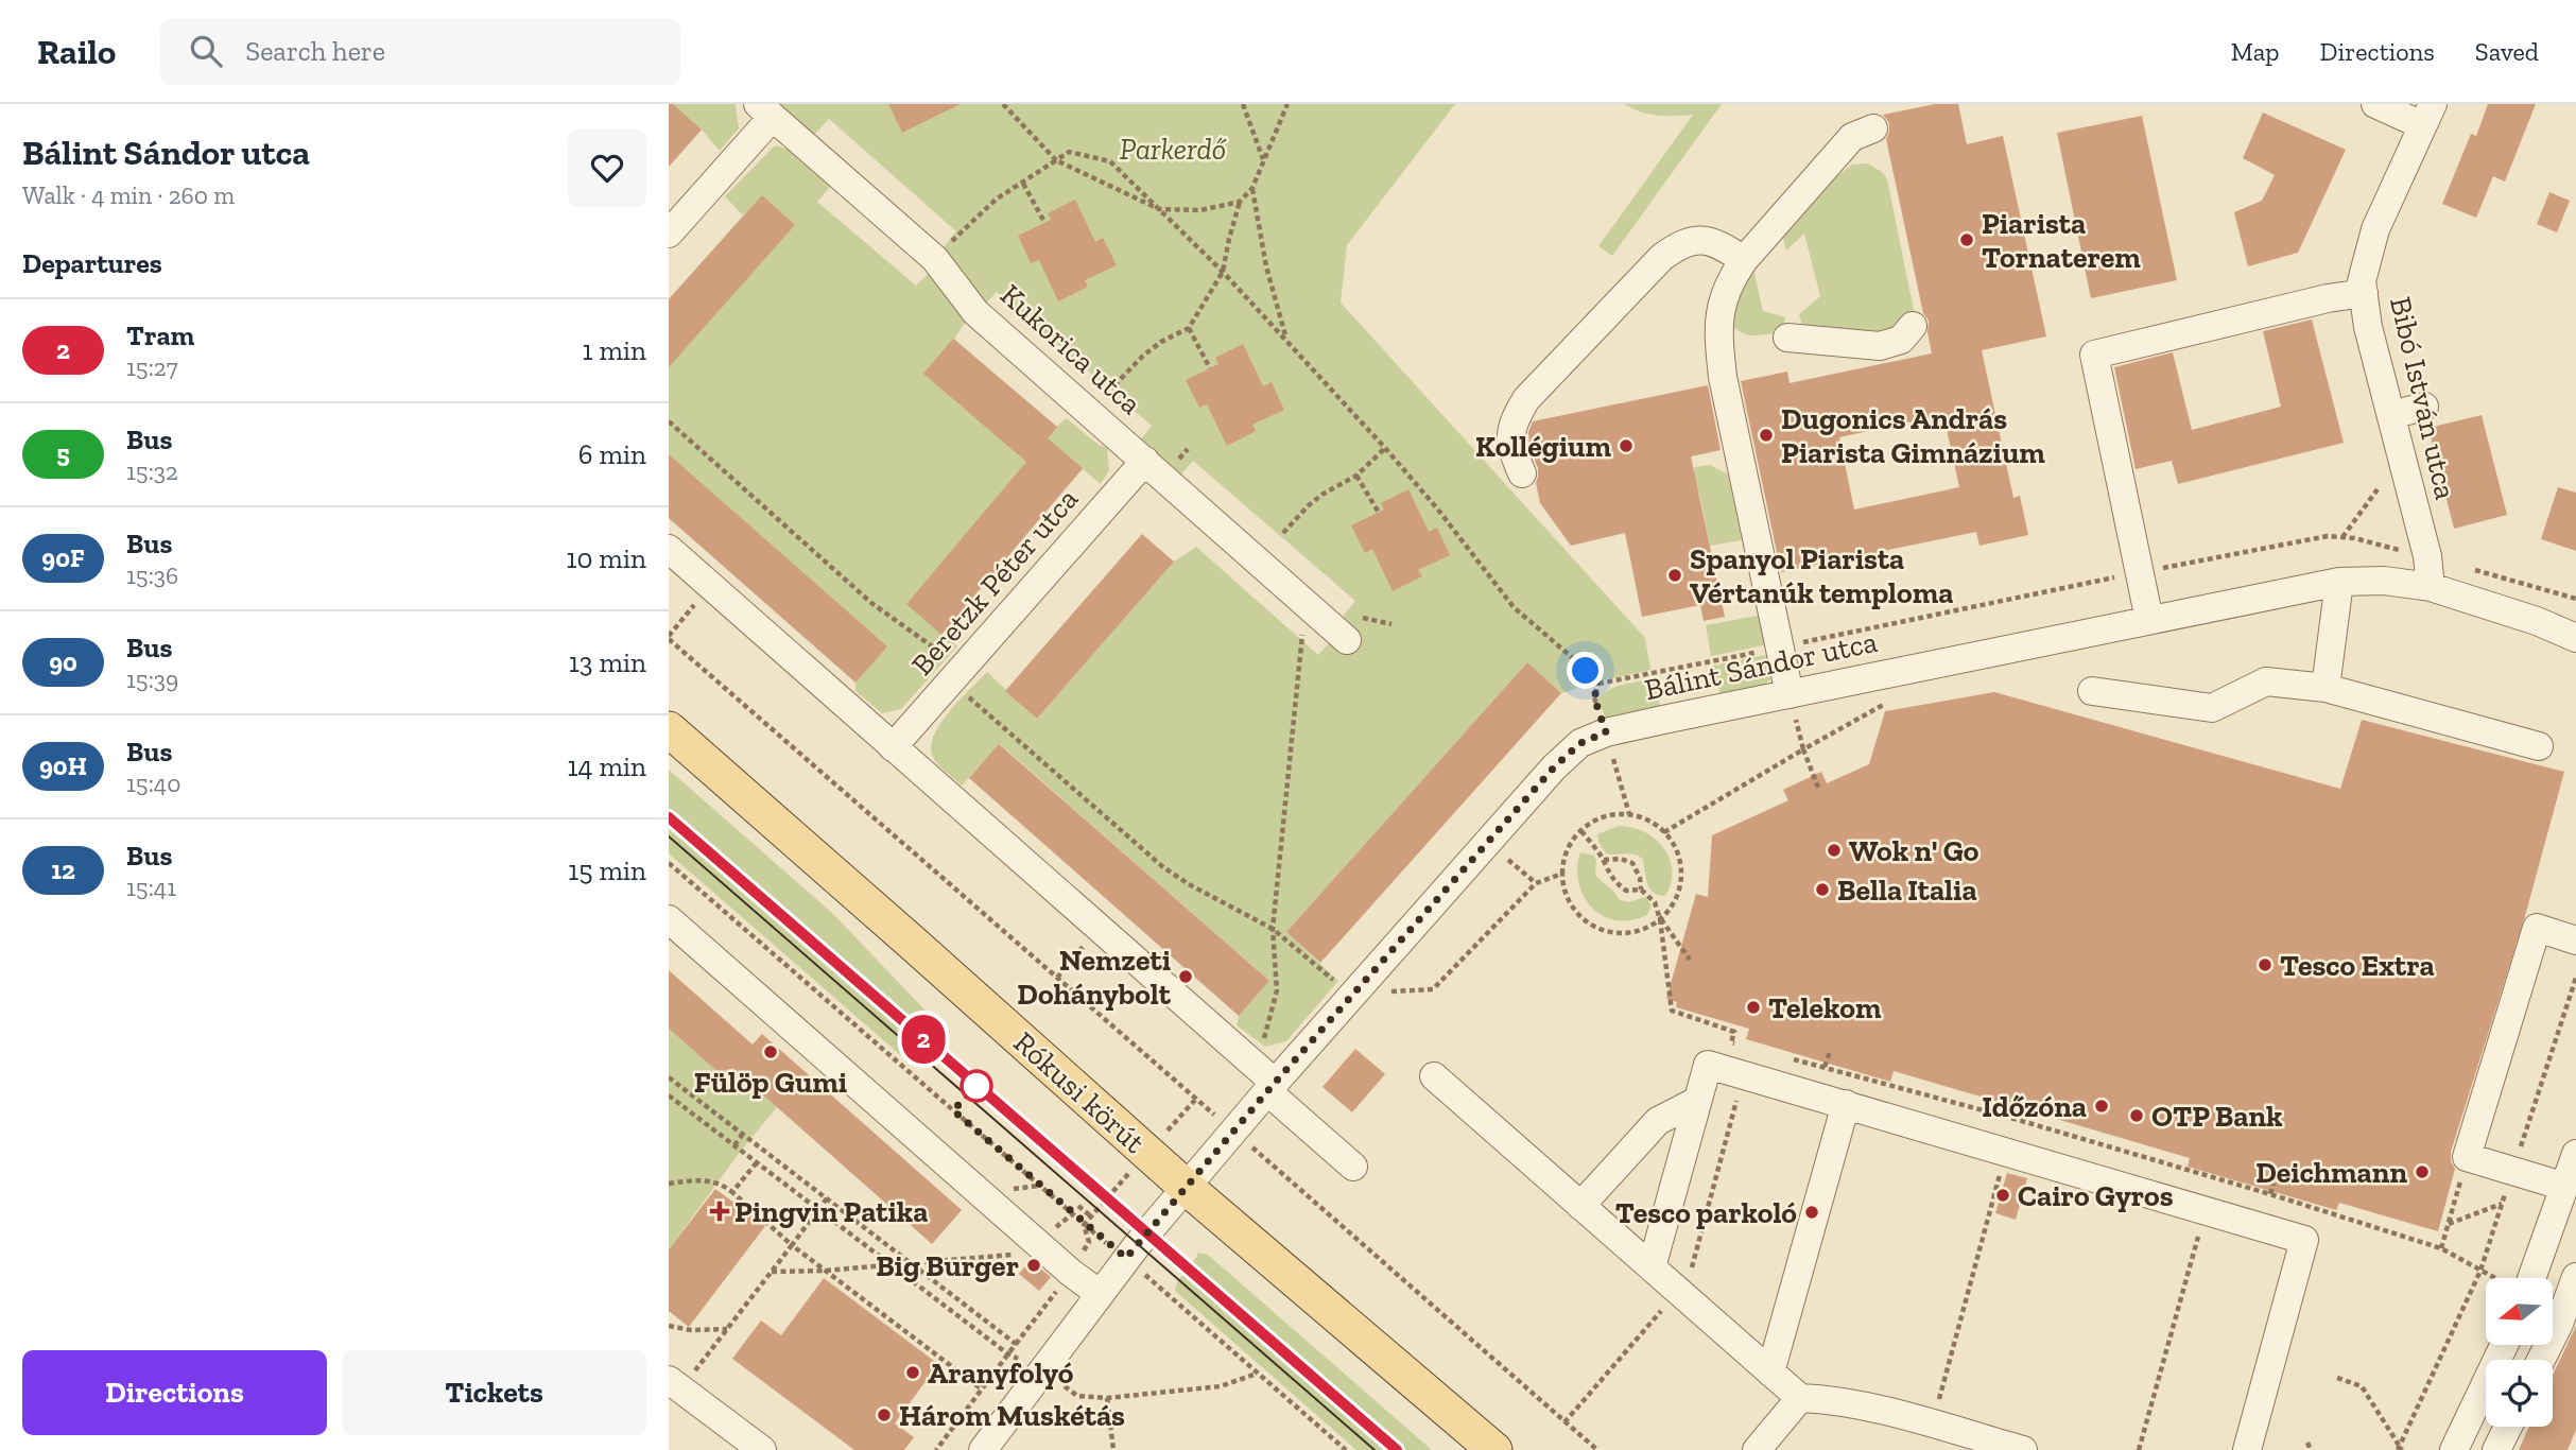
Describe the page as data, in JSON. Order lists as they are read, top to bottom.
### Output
{
  "streets": {
    "main road": ["Rókusi körút"],
    "street": [
      "Kukorica utca",
      "Bibó István utca",
      "Beretzk Péter utca",
      "Bálint Sándor utca"
    ]
  },
  "crossings": [
    ["Kukorica utca", "Beretzk Péter utca"],
    ["Bibó István utca", "Bálint Sándor utca"],
    ["Bálint Sándor utca", "Rókusi körút"]
  ],
  "parks": ["Parkerdő"],
  "places": {
    "other": [
      "Piarista Tornaterem",
      "Dugonics András Piarista Gimnázium",
      "Kollégium",
      "Spanyol Piarista Vértanúk temploma",
      "Wok n' Go",
      "Bella Italia",
      "Tesco Extra",
      "Nemzeti Dohánybolt",
      "Telekom",
      "Fülöp Gumi",
      "Időzóna",
      "OTP Bank",
      "Deichmann",
      "Cairo Gyros",
      "Tesco parkoló",
      "Big Burger",
      "Aranyfolyó",
      "Három Muskétás"
    ],
    "health": ["Pingvin Patika"]
  },
  "lines": ["tram line 2"],
  "north": "left",
  "page": {
    "header": "Railo",
    "search": "Search here",
    "nav": ["Map", "Directions", "Saved"],
    "heading": [
      ["Bálint Sándor utca", "Walk · 4 min · 260 m"],
      "Departures"
    ],
    "on_map": "2",
    "list": [
      {
        "mark": "2",
        "name": "Tram",
        "note": "15:27",
        "value": "1 min"
      },
      {
        "mark": "5",
        "name": "Bus",
        "note": "15:32",
        "value": "6 min"
      },
      {
        "mark": "90F",
        "name": "Bus",
        "note": "15:36",
        "value": "10 min"
      },
      {
        "mark": "90",
        "name": "Bus",
        "note": "15:39",
        "value": "13 min"
      },
      {
        "mark": "90H",
        "name": "Bus",
        "note": "15:40",
        "value": "14 min"
      },
      {
        "mark": "12",
        "name": "Bus",
        "note": "15:41",
        "value": "15 min"
      }
    ],
    "buttons": ["Directions", "Tickets"]
  }
}
